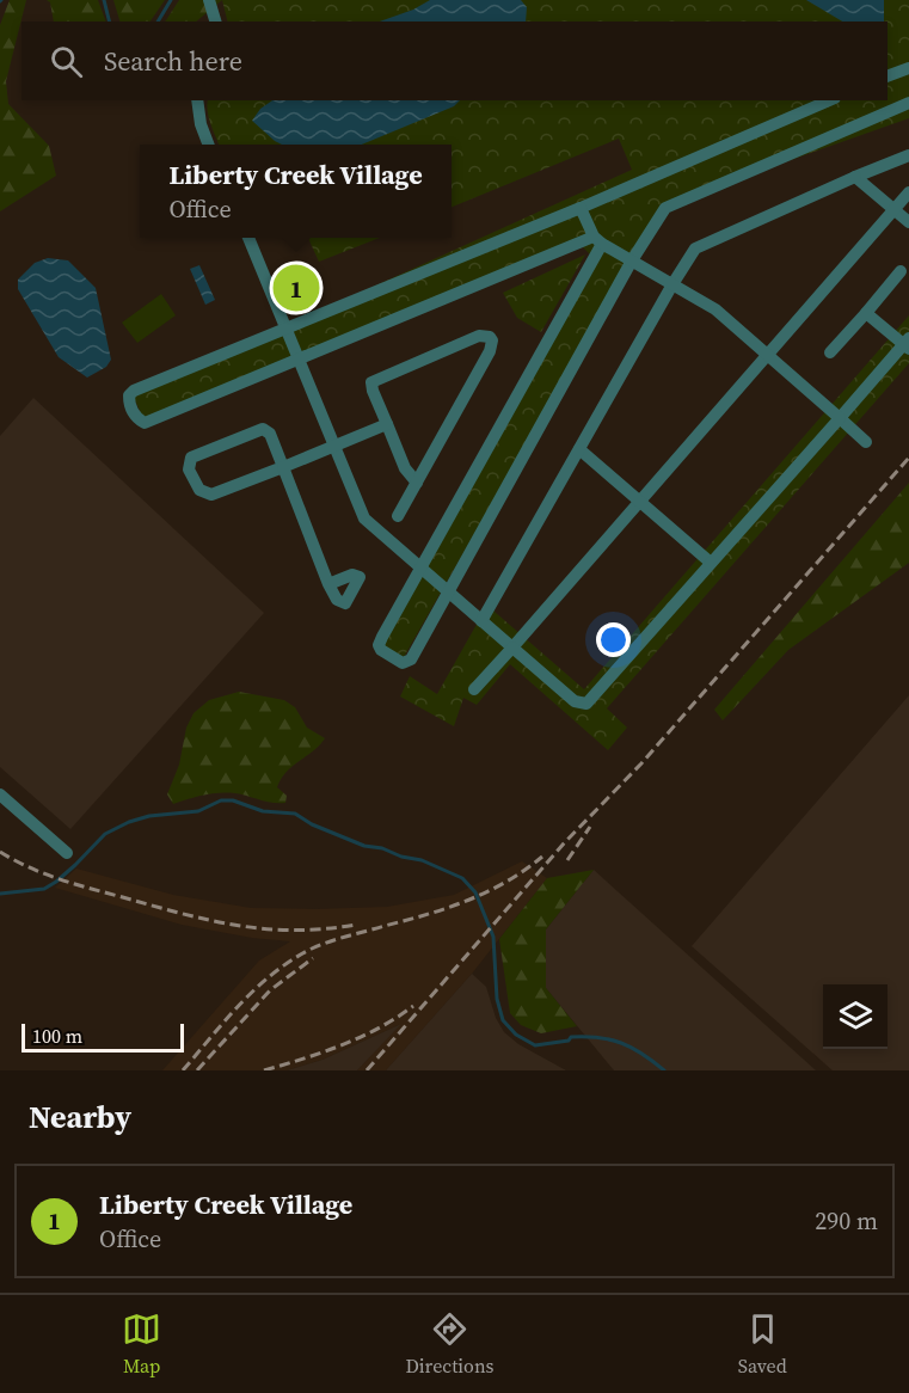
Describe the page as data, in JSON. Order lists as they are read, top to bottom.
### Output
{
  "scale_bar": "100 m",
  "page": {
    "search": "Search here",
    "popup": ["Liberty Creek Village", "Office"],
    "pins": "1",
    "scale": "100 m",
    "heading": "Nearby",
    "list": [
      {
        "mark": "1",
        "name": "Liberty Creek Village",
        "note": "Office",
        "value": "290 m"
      }
    ],
    "nav": ["Map", "Directions", "Saved"]
  }
}
